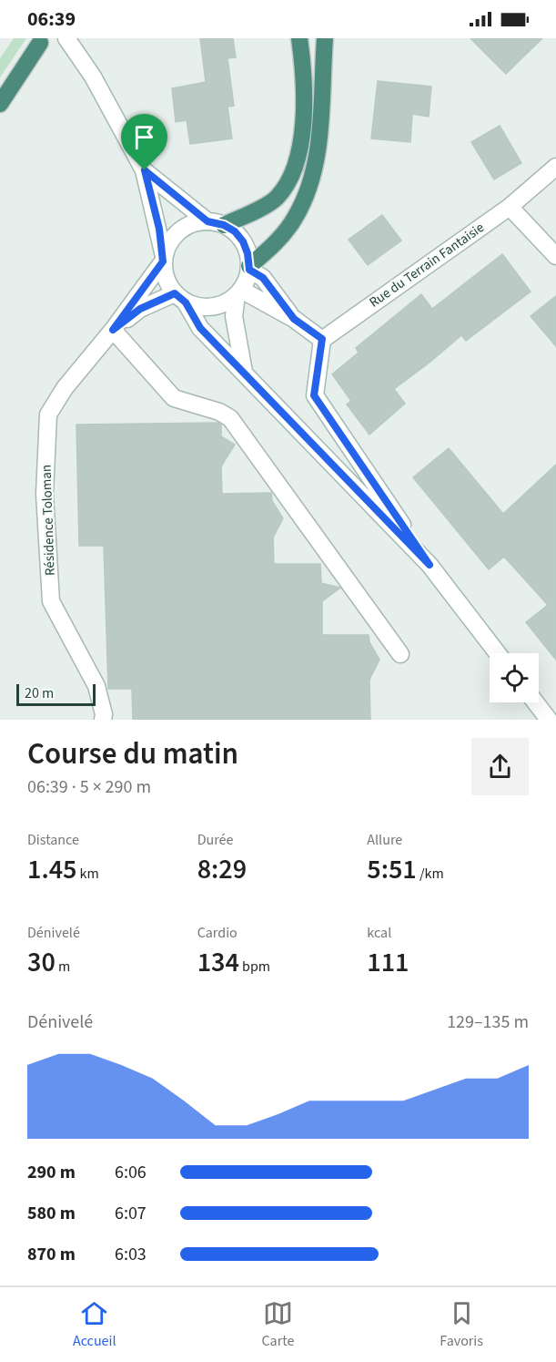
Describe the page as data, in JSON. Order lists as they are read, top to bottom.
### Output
{
  "streets": {
    "street": ["Rue du Terrain Fantaisie", "Résidence Toloman"]
  },
  "scale_bar": "20 m",
  "page": {
    "status": "06:39",
    "scale": "20 m",
    "heading": ["Course du matin", "06:39 · 5 × 290 m"],
    "stats": [
      ["Distance", "1.45 km"],
      ["Durée", "8:29"],
      ["Allure", "5:51 /km"],
      ["Dénivelé", "30 m"],
      ["Cardio", "134 bpm"],
      ["kcal", "111"]
    ],
    "chart": ["Dénivelé", "129–135 m"],
    "list": [
      {
        "name": "290 m",
        "note": "6:06"
      },
      {
        "name": "580 m",
        "note": "6:07"
      },
      {
        "name": "870 m",
        "note": "6:03"
      }
    ],
    "tabs": ["Accueil", "Carte", "Favoris"]
  }
}
